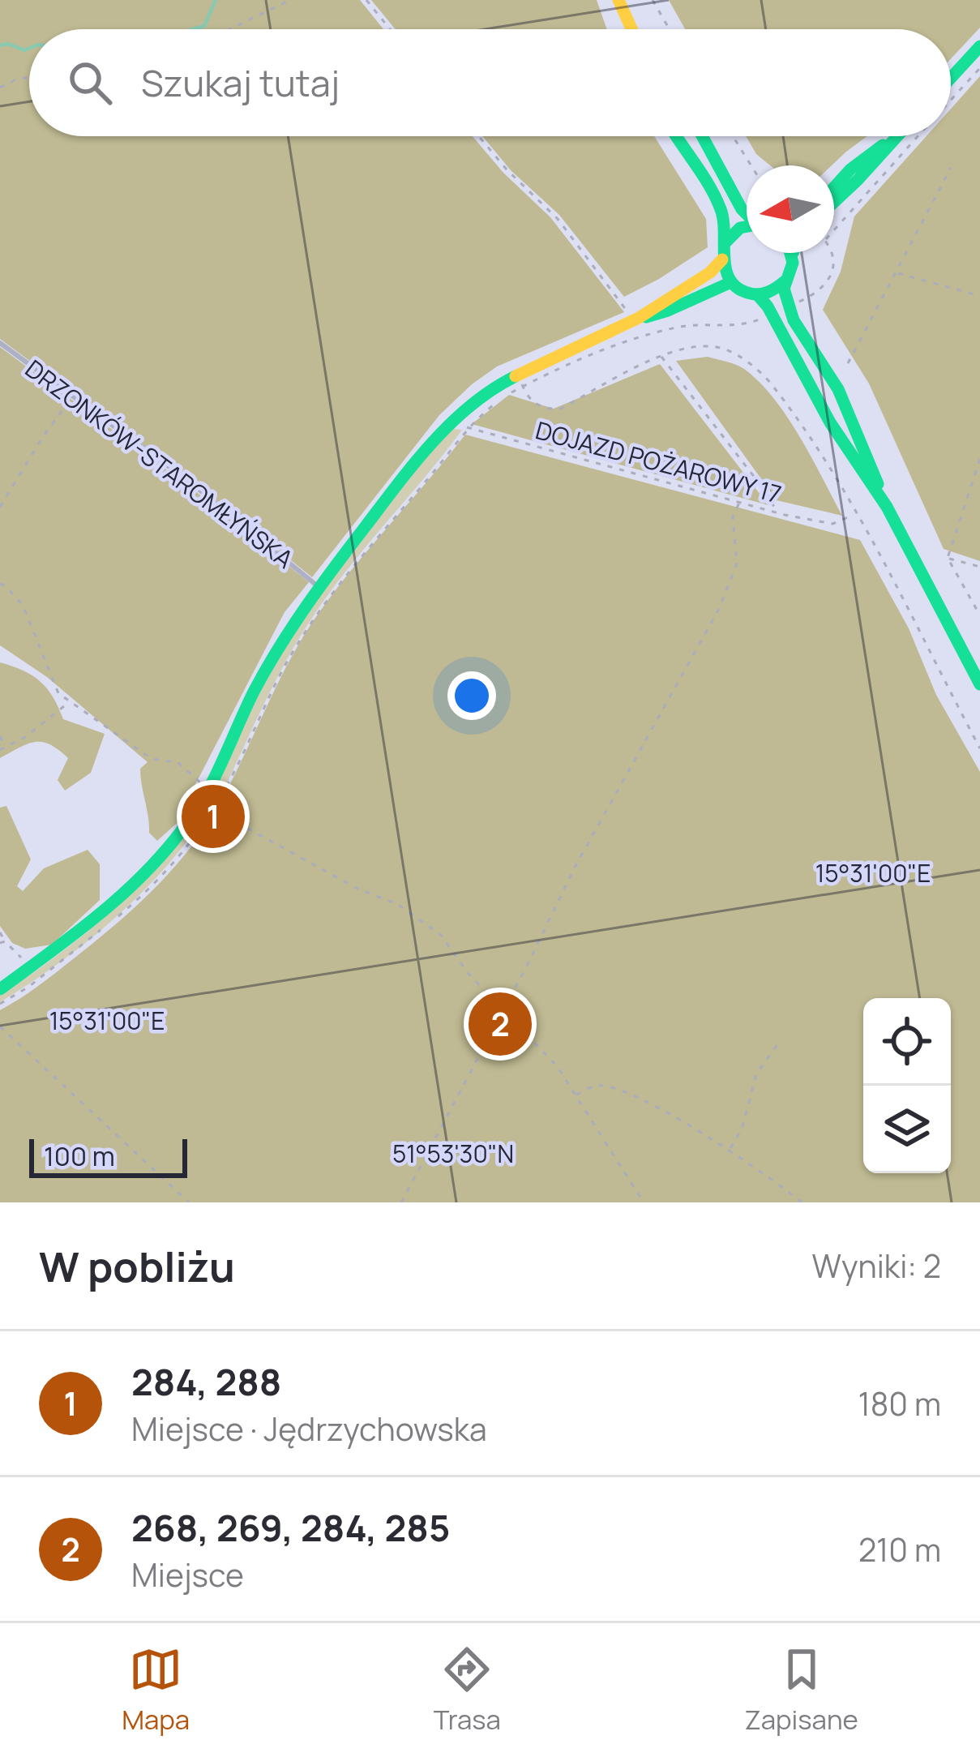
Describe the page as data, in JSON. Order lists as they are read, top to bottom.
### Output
{
  "streets": {
    "lane": ["DRZONKÓW-STAROMŁYŃSKA"],
    "path": ["DOJAZD POŻAROWY 17"]
  },
  "scale_bar": "100 m",
  "north": "left",
  "page": {
    "search": "Szukaj tutaj",
    "pins": ["1", "2"],
    "scale": "100 m",
    "heading": ["W pobliżu", "Wyniki: 2"],
    "list": [
      {
        "mark": "1",
        "name": "284, 288",
        "note": "Miejsce · Jędrzychowska",
        "value": "180 m"
      },
      {
        "mark": "2",
        "name": "268, 269, 284, 285",
        "note": "Miejsce",
        "value": "210 m"
      }
    ],
    "nav": ["Mapa", "Trasa", "Zapisane"]
  },
  "coordinates": ["15°31'00\"E", "51°53'30\"N"]
}
